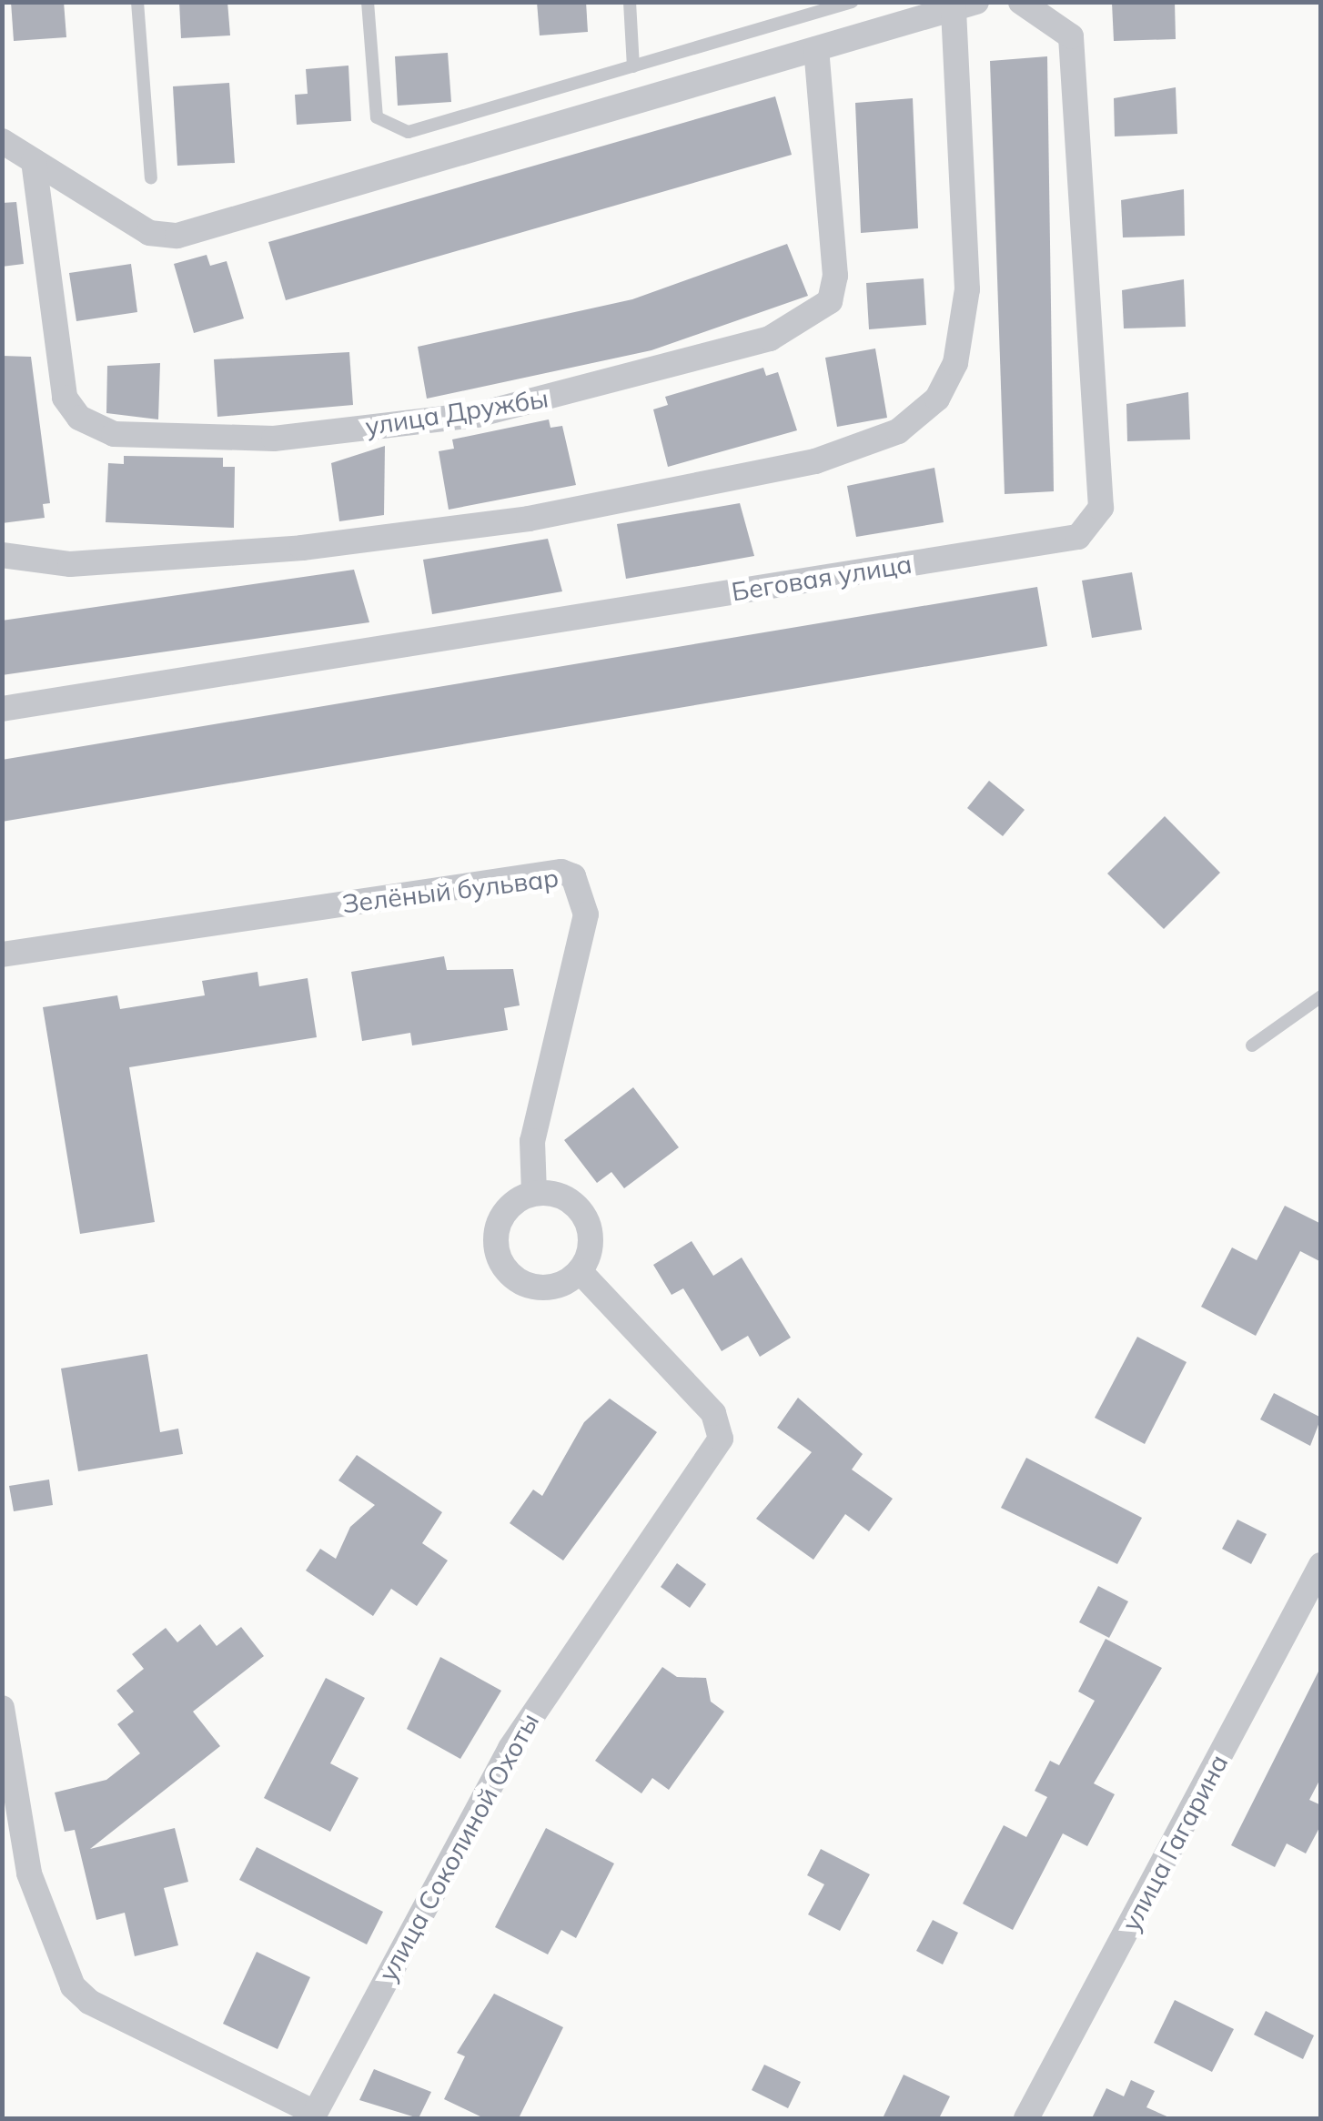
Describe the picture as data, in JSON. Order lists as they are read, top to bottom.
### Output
{
  "streets": {
    "street": [
      "улица Дружбы",
      "Беговая улица",
      "Зелёный бульвар",
      "улица Гагарина",
      "улица Соколиной Охоты"
    ]
  },
  "crossings": [
    ["Зелёный бульвар", "улица Соколиной Охоты"]
  ]
}
